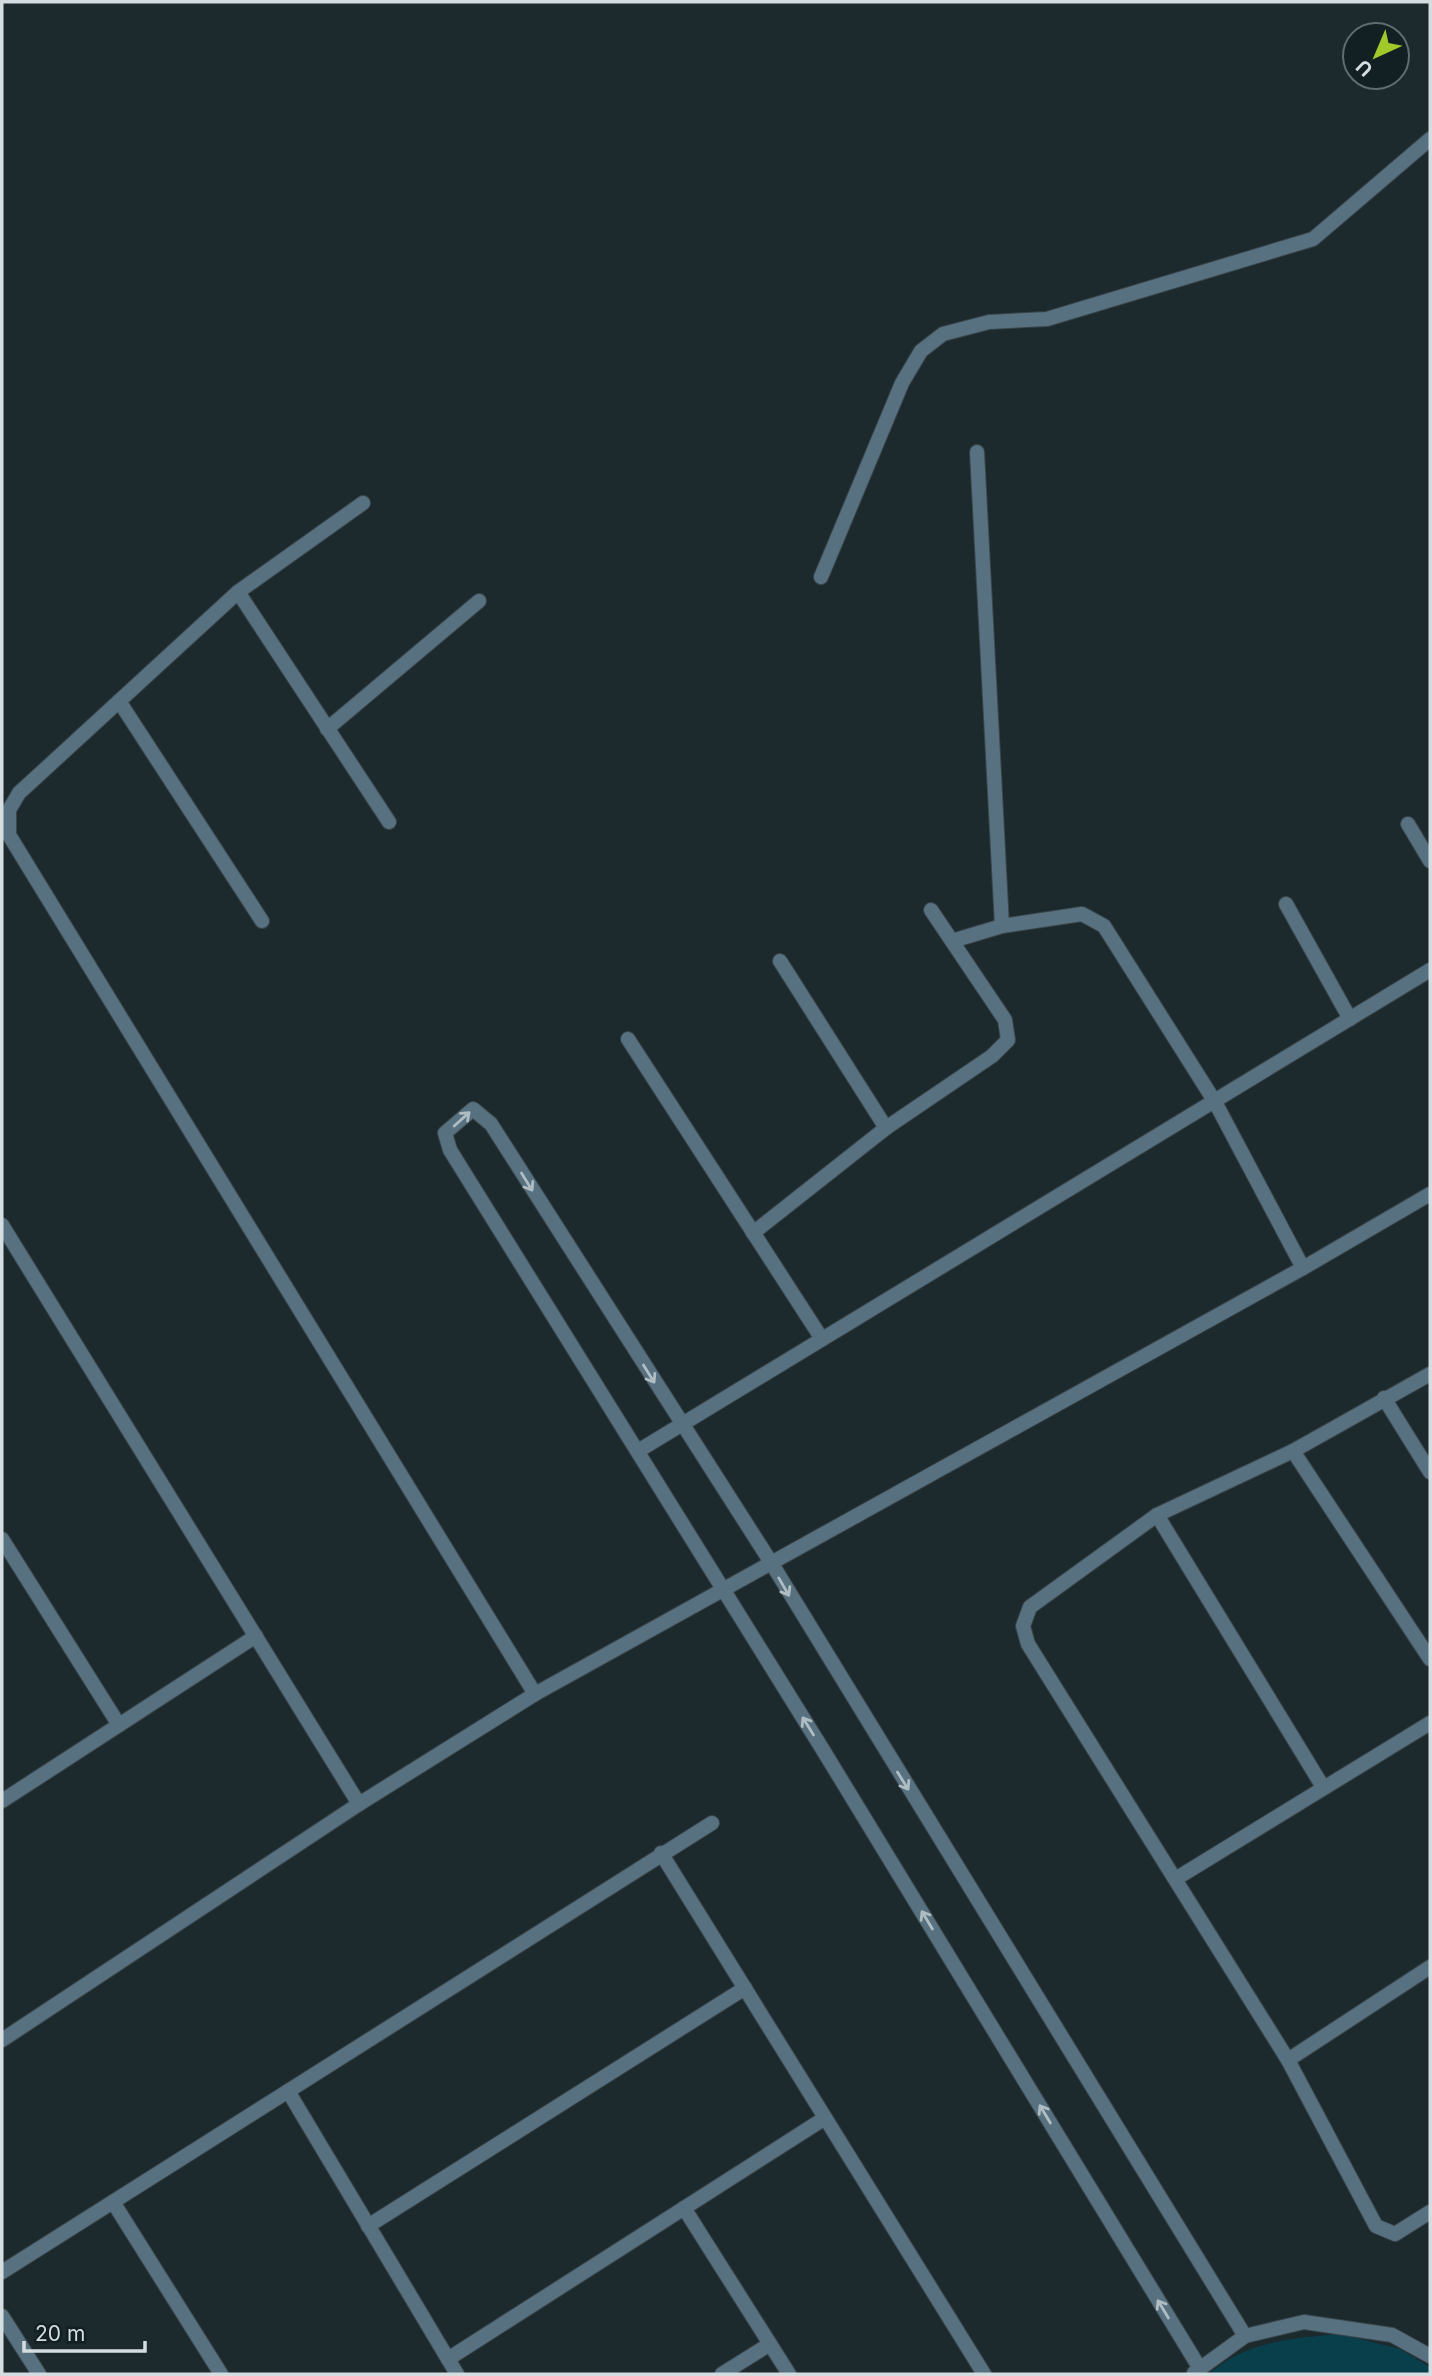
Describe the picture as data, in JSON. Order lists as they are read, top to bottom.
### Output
{
  "scale_bar": "20 m",
  "north": "bottom left"
}
